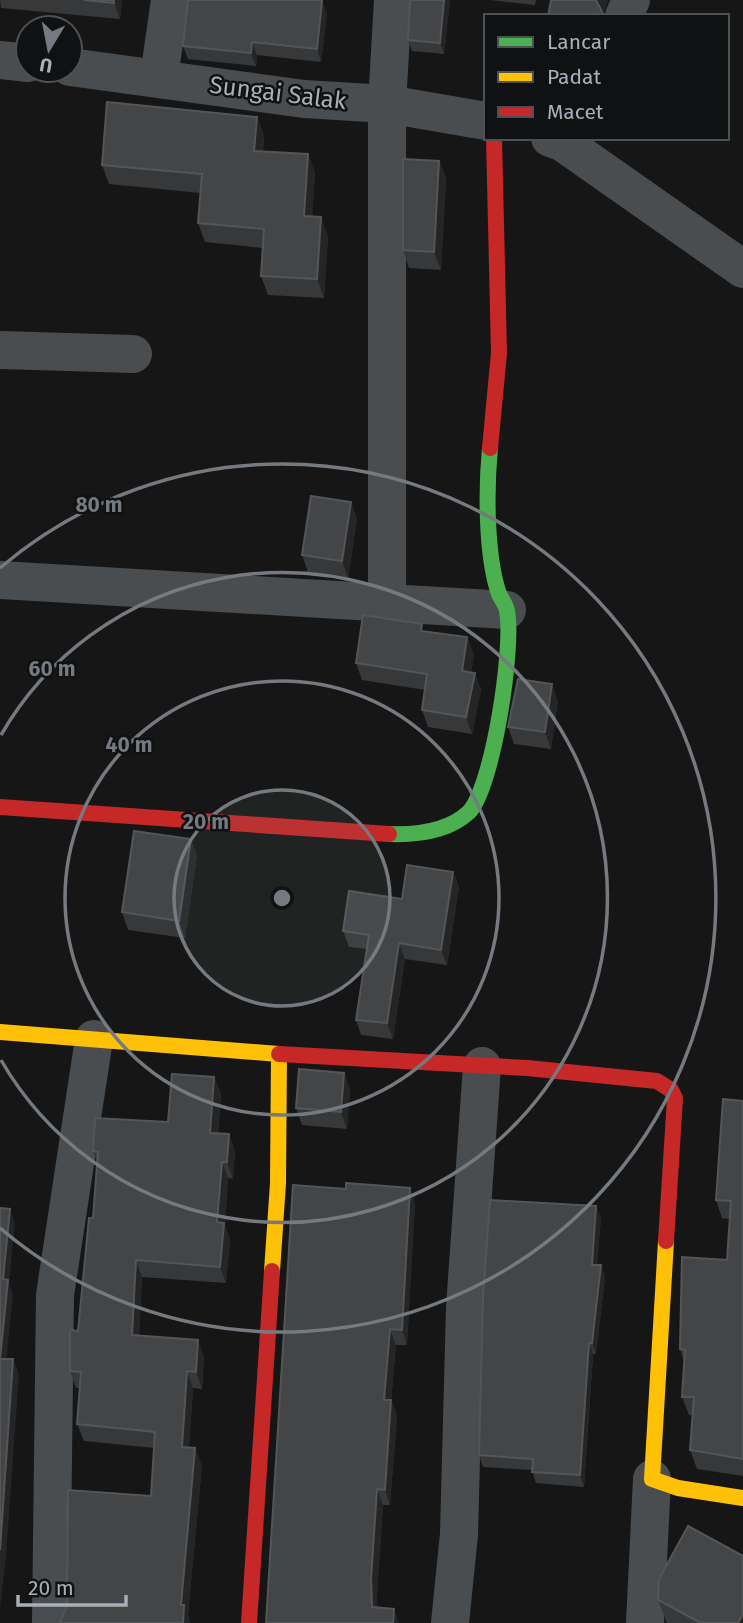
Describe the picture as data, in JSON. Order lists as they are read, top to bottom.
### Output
{
  "streets": {
    "street": ["Sungai Salak"]
  },
  "legend": ["Lancar", "Padat", "Macet"],
  "scale_bar": "20 m",
  "north": "bottom",
  "rings": [
    "80 m",
    "60 m",
    "40 m",
    "20 m"
  ]
}
